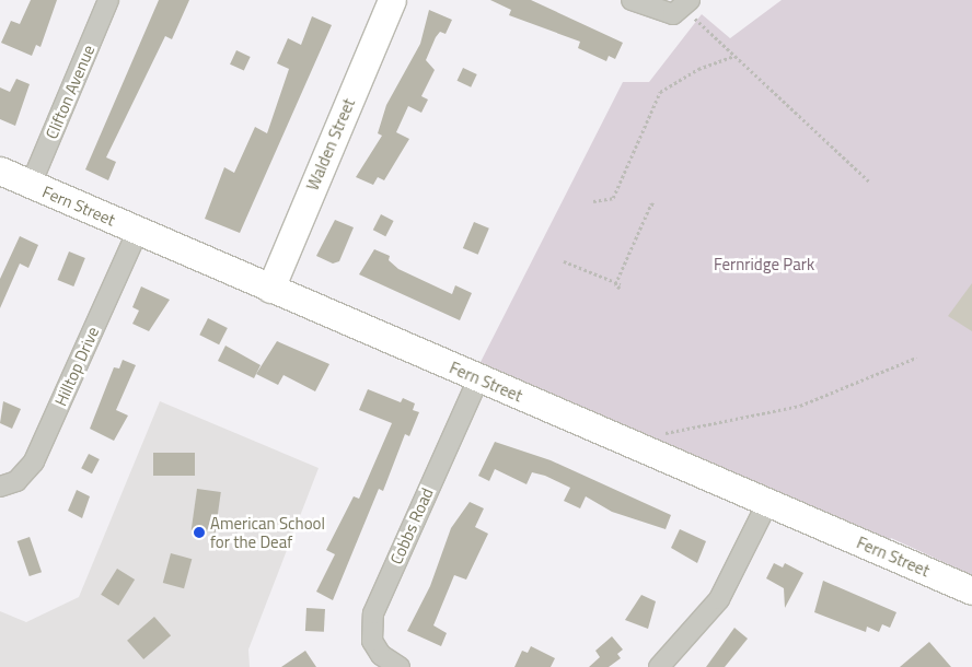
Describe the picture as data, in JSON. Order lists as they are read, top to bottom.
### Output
{
  "streets": {
    "street": [
      "Clifton Avenue",
      "Walden Street",
      "Fern Street",
      "Hilltop Drive",
      "Cobbs Road"
    ]
  },
  "crossings": [
    ["Clifton Avenue", "Fern Street"],
    ["Walden Street", "Fern Street"],
    ["Fern Street", "Hilltop Drive"],
    ["Fern Street", "Cobbs Road"]
  ],
  "parks": ["Fernridge Park"],
  "places": ["American School for the Deaf"]
}
